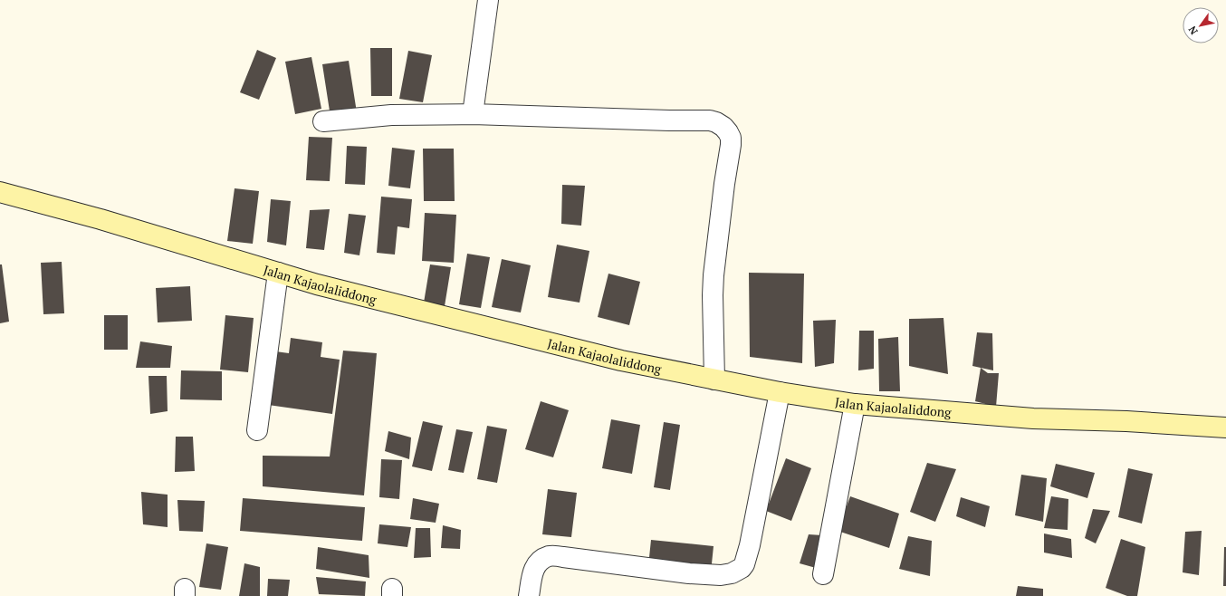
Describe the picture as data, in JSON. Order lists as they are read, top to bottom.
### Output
{
  "streets": {
    "street": ["Jalan Kajaolaliddong"]
  },
  "north": "bottom left"
}
